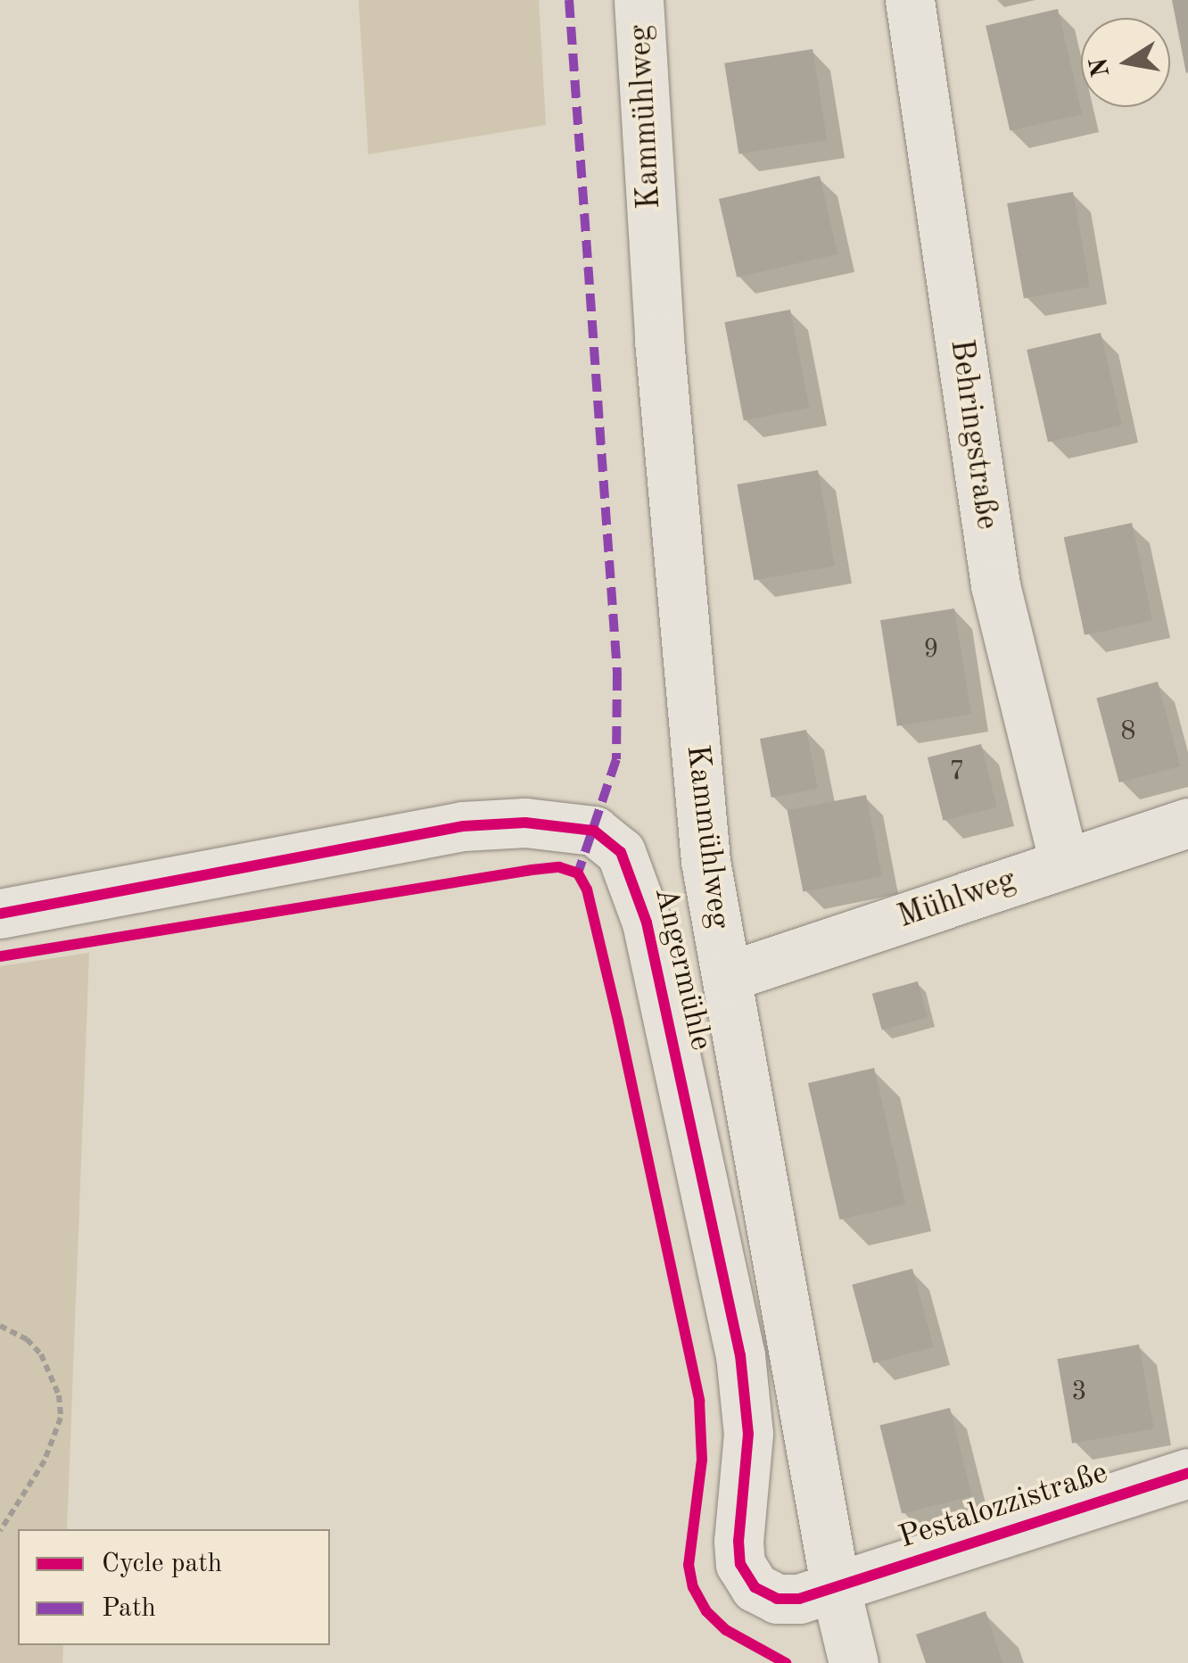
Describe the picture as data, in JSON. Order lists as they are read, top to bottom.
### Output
{
  "streets": {
    "street": [
      "Kammühlweg",
      "Behringstraße",
      "Mühlweg",
      "Angermühle",
      "Pestalozzistraße"
    ]
  },
  "crossings": [
    ["Kammühlweg", "Mühlweg"],
    ["Kammühlweg", "Angermühle"],
    ["Kammühlweg", "Pestalozzistraße"],
    ["Behringstraße", "Mühlweg"],
    ["Angermühle", "Pestalozzistraße"]
  ],
  "house_numbers": [
    "9",
    "8",
    "7",
    "3"
  ],
  "legend": ["Cycle path", "Path"],
  "north": "left"
}
